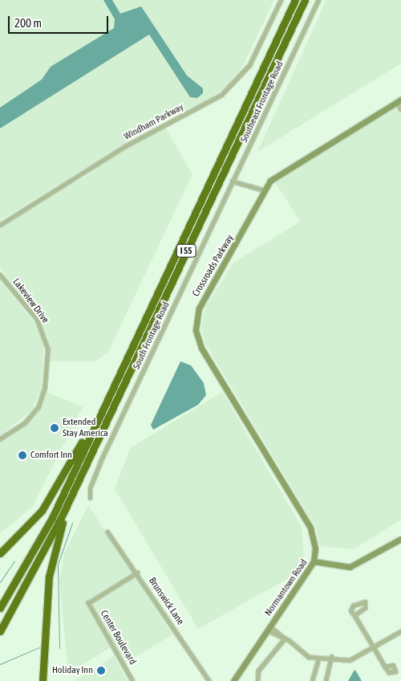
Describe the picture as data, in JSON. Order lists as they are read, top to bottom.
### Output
{
  "streets": {
    "highway": ["I 55"],
    "street": [
      "Southeast Frontage Road",
      "Windham Parkway",
      "Crossroads Parkway",
      "Lakeview Drive",
      "South Frontage Road",
      "Normantown Road",
      "Brunswick Lane",
      "Center Boulevard"
    ]
  },
  "crossings": [
    ["Southeast Frontage Road", "South Frontage Road"],
    ["Crossroads Parkway", "Normantown Road"],
    ["Brunswick Lane", "Center Boulevard"]
  ],
  "places": ["Extended Stay America", "Comfort Inn", "Holiday Inn"],
  "scale_bar": "200 m"
}
